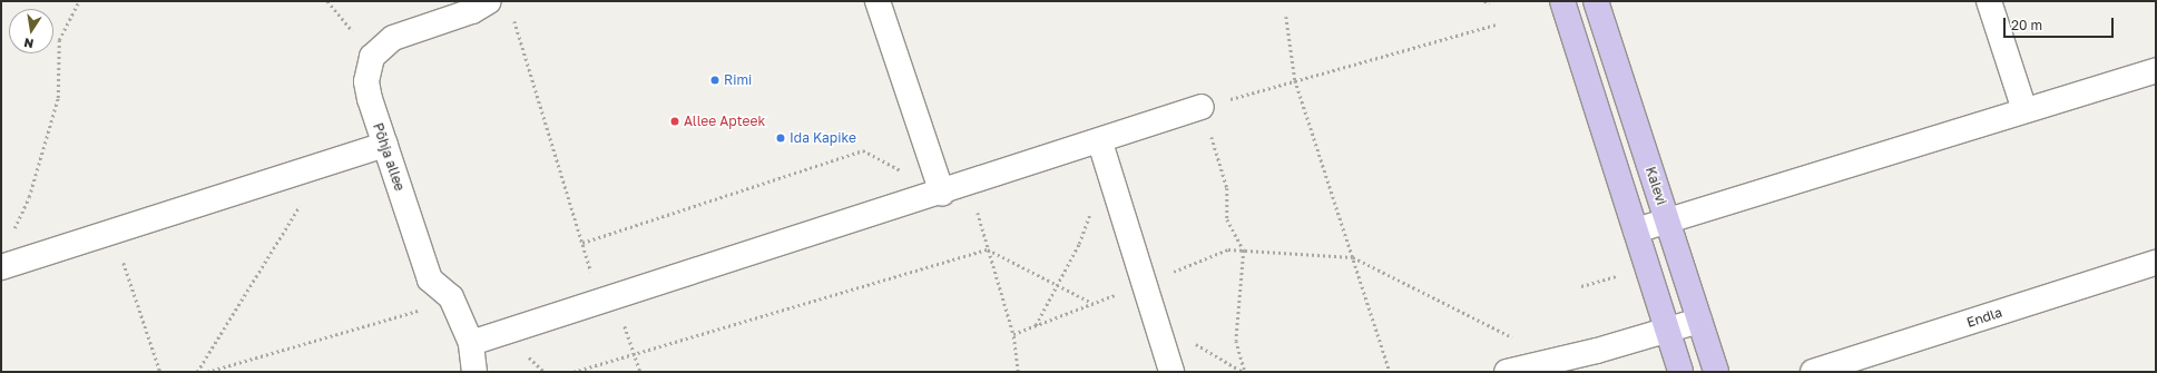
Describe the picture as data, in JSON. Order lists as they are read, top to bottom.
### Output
{
  "streets": {
    "main road": ["Kalevi"],
    "street": ["Põhja allee", "Endla"]
  },
  "places": ["Rimi", "Allee Apteek", "Ida Kapike"],
  "scale_bar": "20 m",
  "north": "bottom"
}
